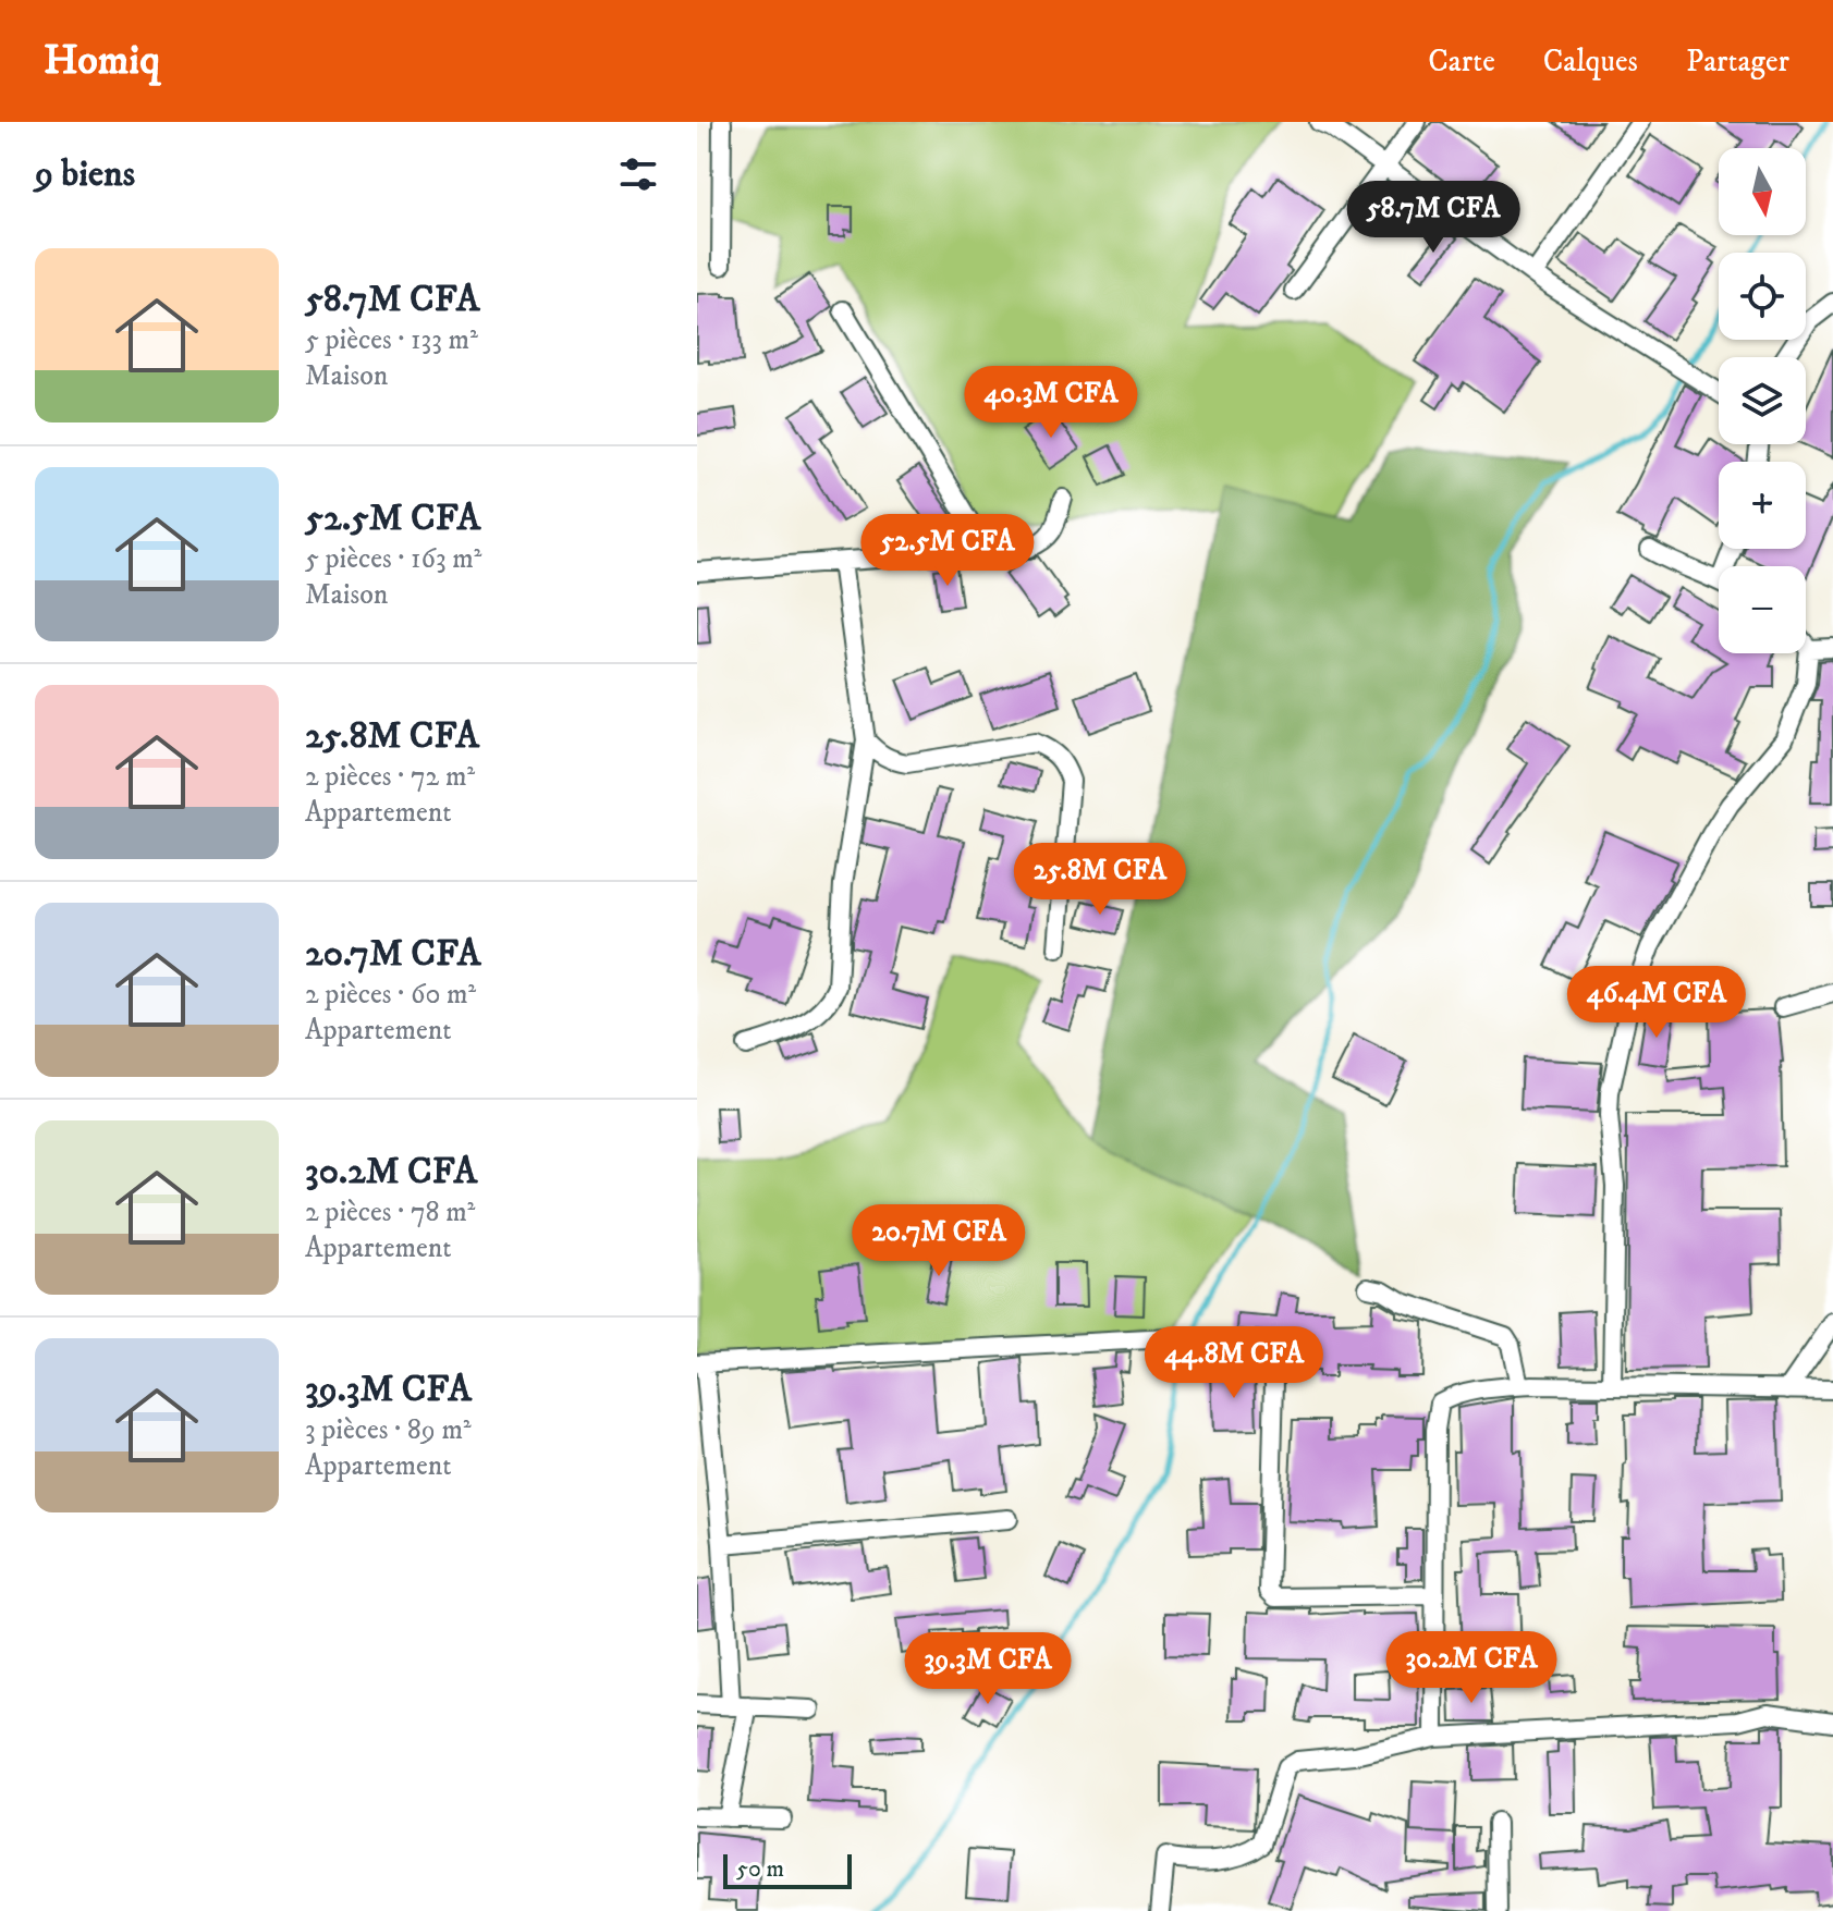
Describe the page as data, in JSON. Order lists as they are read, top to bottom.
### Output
{
  "scale_bar": "50 m",
  "north": "bottom",
  "page": {
    "header": "Homiq",
    "nav": ["Carte", "Calques", "Partager"],
    "heading": "9 biens",
    "map_buttons": ["+", "−"],
    "price": [
      "58.7M CFA",
      "40.3M CFA",
      "52.5M CFA",
      "25.8M CFA",
      "46.4M CFA",
      "20.7M CFA",
      "44.8M CFA",
      "30.2M CFA",
      "39.3M CFA"
    ],
    "list": [
      {
        "name": "58.7M CFA",
        "note": "5 pièces · 133 m² · Maison"
      },
      {
        "name": "52.5M CFA",
        "note": "5 pièces · 163 m² · Maison"
      },
      {
        "name": "25.8M CFA",
        "note": "2 pièces · 72 m² · Appartement"
      },
      {
        "name": "20.7M CFA",
        "note": "2 pièces · 60 m² · Appartement"
      },
      {
        "name": "30.2M CFA",
        "note": "2 pièces · 78 m² · Appartement"
      },
      {
        "name": "39.3M CFA",
        "note": "3 pièces · 89 m² · Appartement"
      }
    ],
    "scale": "50 m"
  }
}
